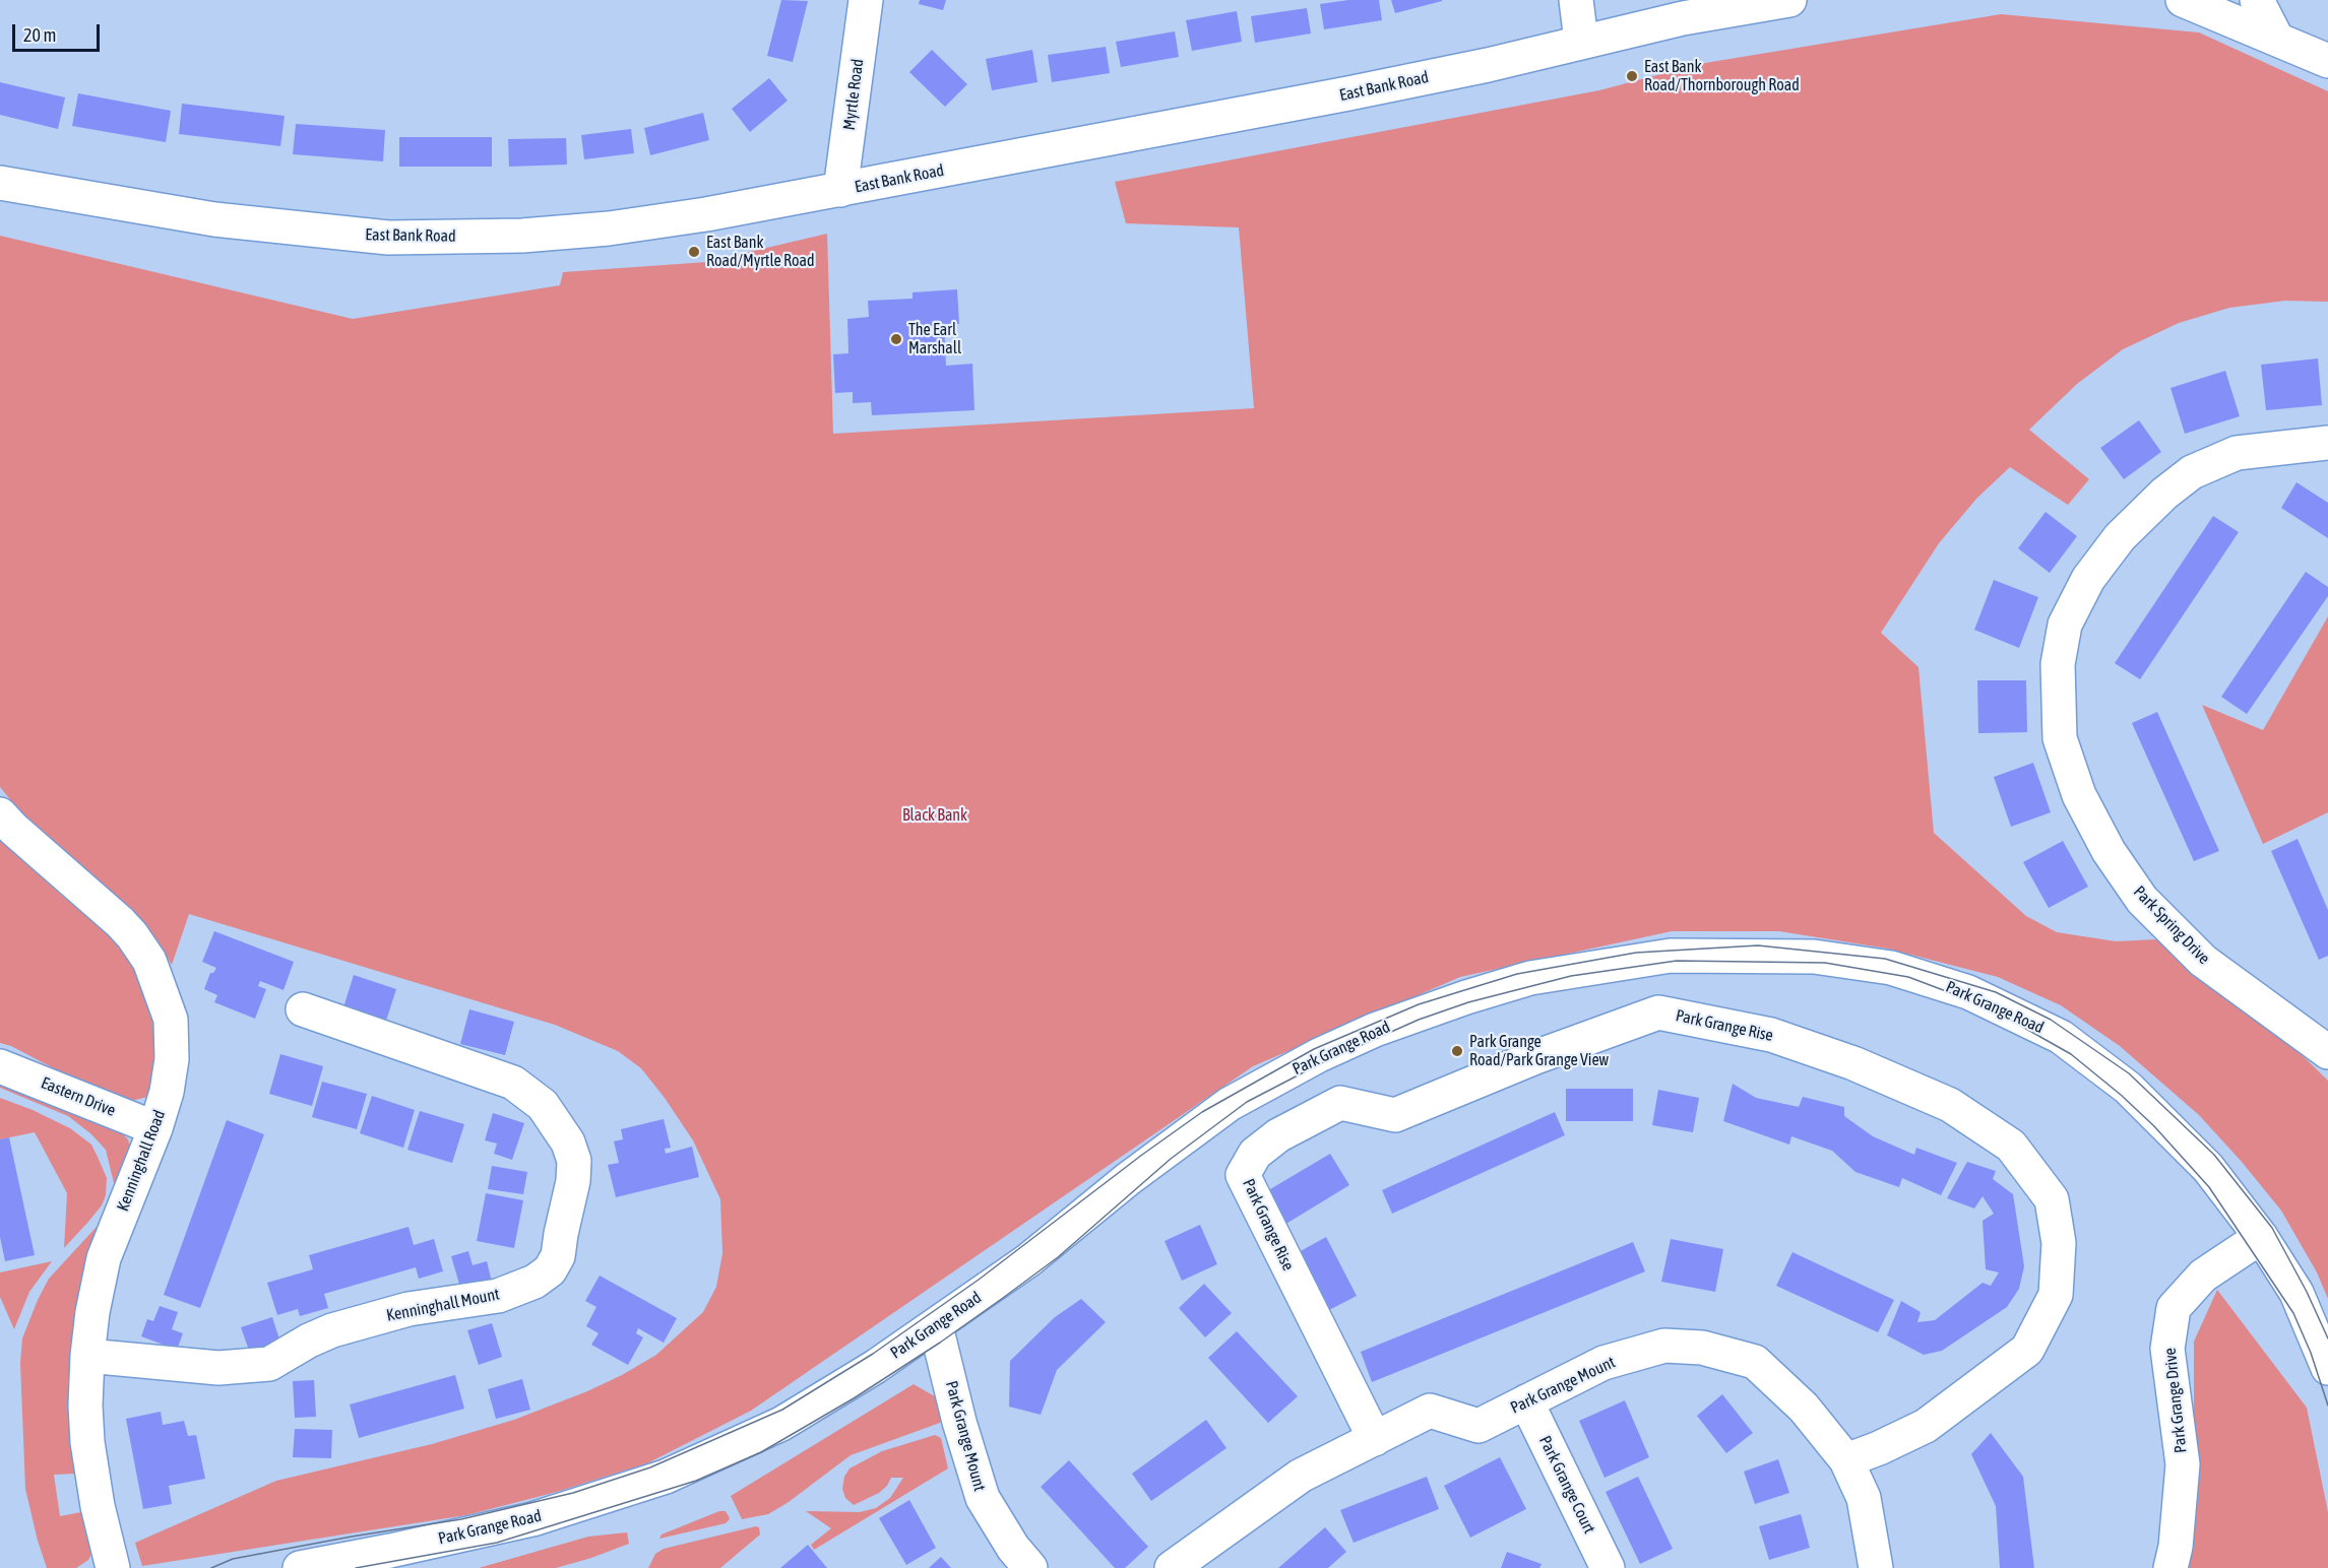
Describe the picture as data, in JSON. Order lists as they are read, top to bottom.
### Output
{
  "streets": {
    "street": [
      "East Bank Road",
      "Myrtle Road",
      "Park Spring Drive",
      "Park Grange Road",
      "Park Grange Rise",
      "Eastern Drive",
      "Kenninghall Road",
      "Kenninghall Mount",
      "Park Grange Mount",
      "Park Grange Drive",
      "Park Grange Court"
    ]
  },
  "crossings": [
    ["East Bank Road", "Myrtle Road"],
    ["Park Grange Road", "Park Grange Mount"],
    ["Park Grange Road", "Park Grange Drive"],
    ["Park Grange Rise", "Park Grange Mount"],
    ["Eastern Drive", "Kenninghall Road"],
    ["Kenninghall Road", "Kenninghall Mount"],
    ["Park Grange Mount", "Park Grange Court"]
  ],
  "parks": ["Black Bank"],
  "places": [
    "East Bank Road/Thornborough Road",
    "East Bank Road/Myrtle Road",
    "The Earl Marshall",
    "Park Grange Road/Park Grange View"
  ],
  "scale_bar": "20 m"
}
